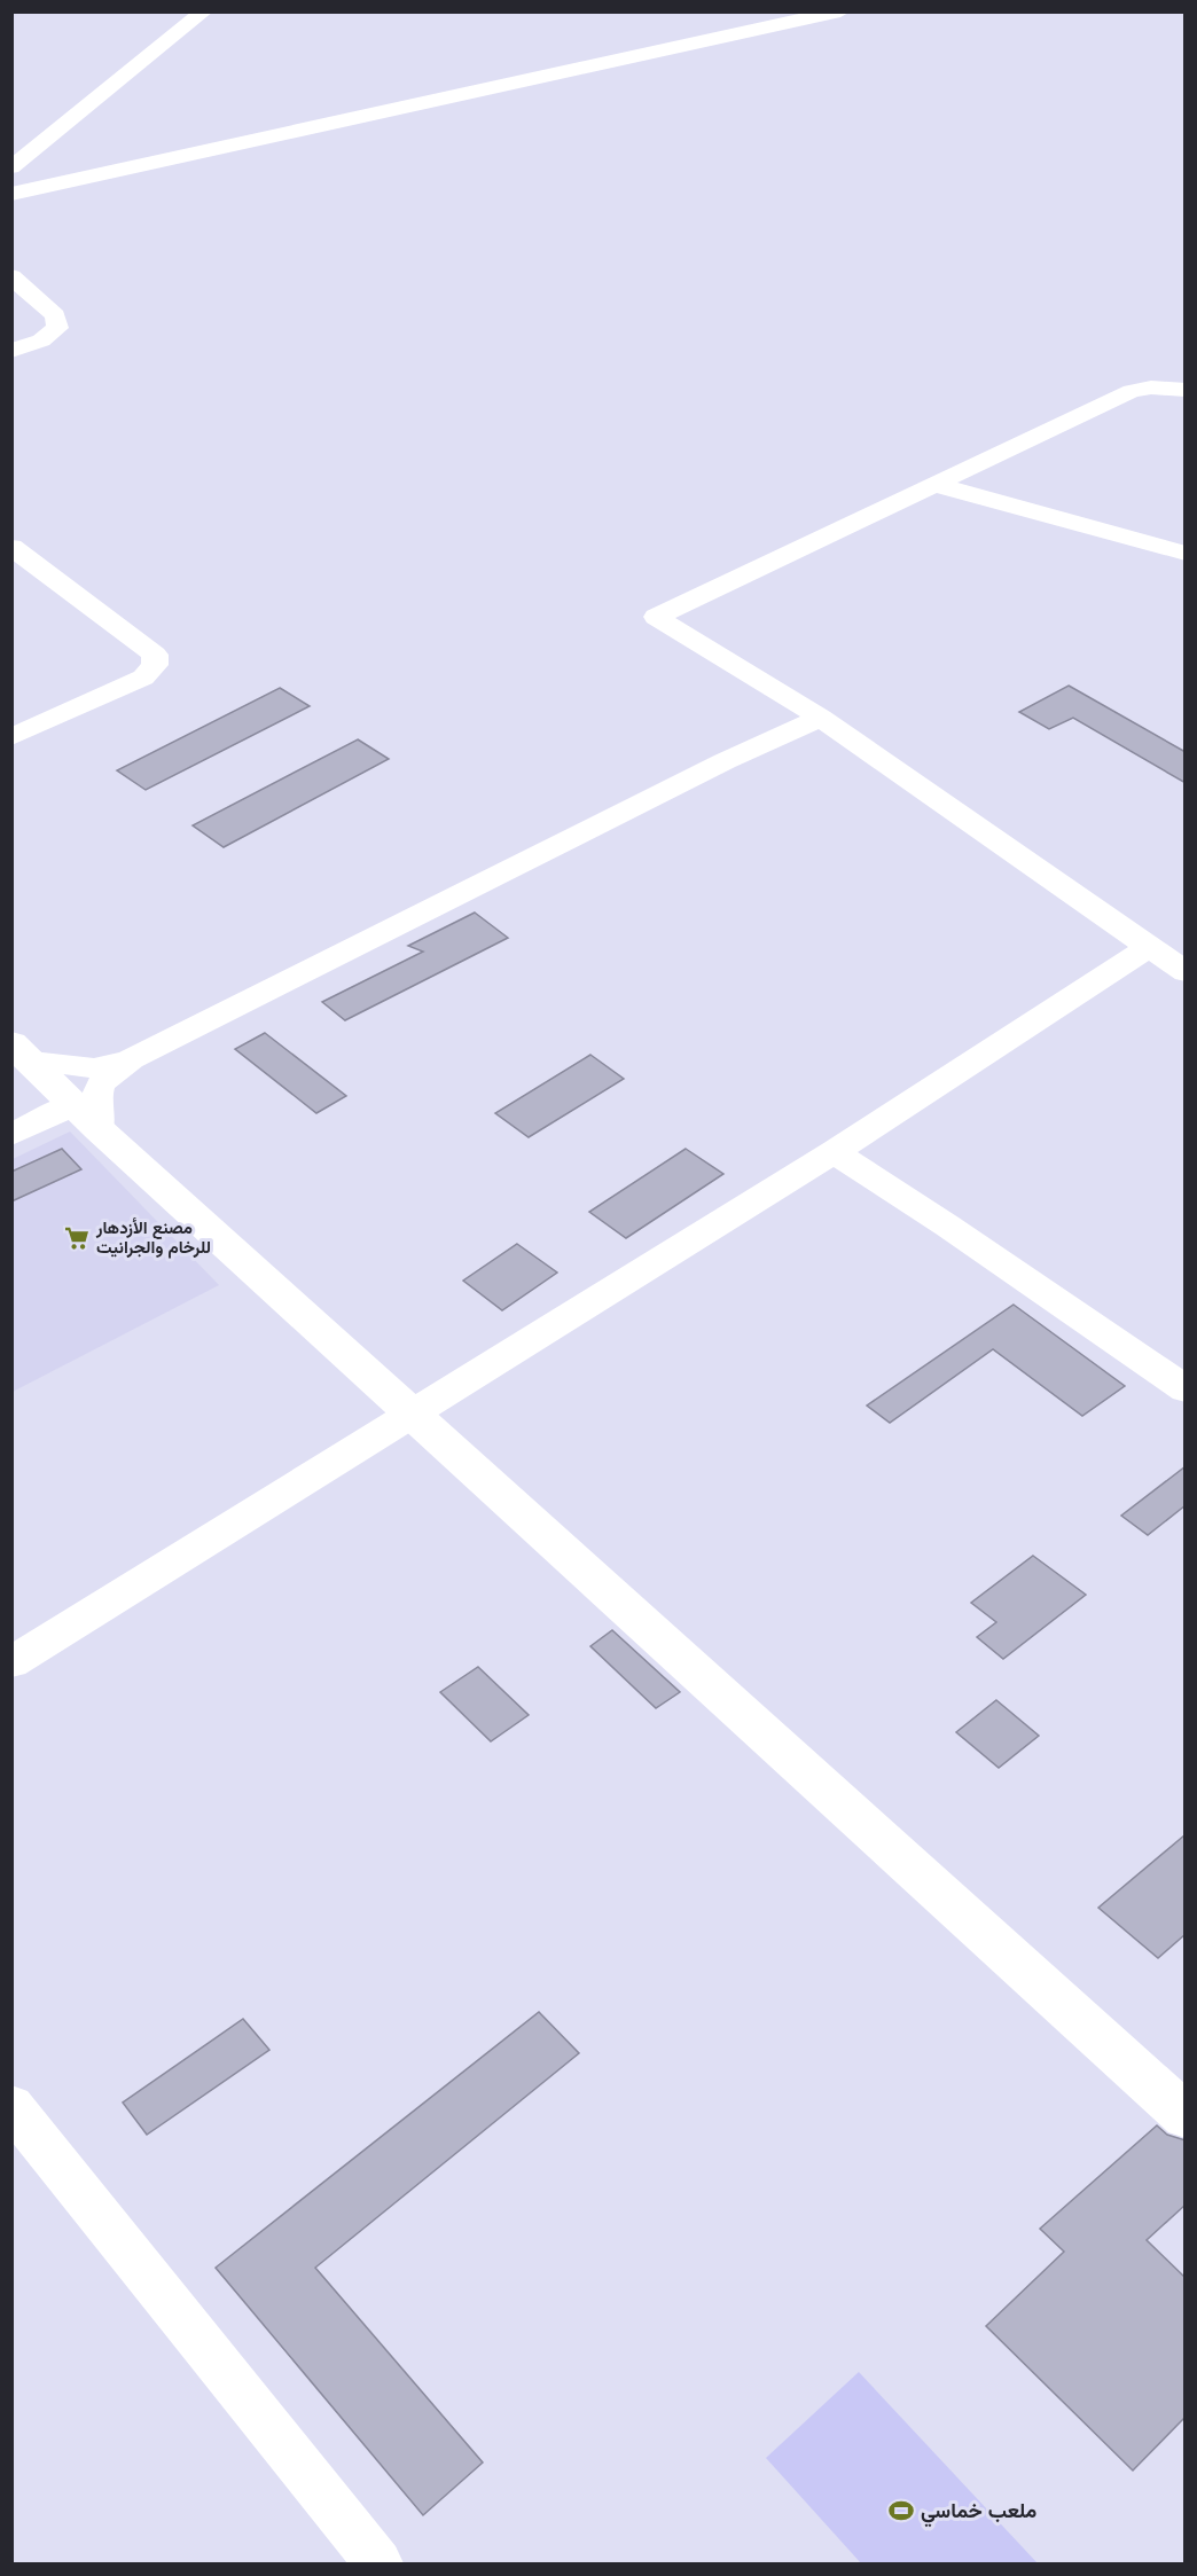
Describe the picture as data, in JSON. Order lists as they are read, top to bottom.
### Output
{
  "places": {
    "supermarket": ["مصنع الأزدهار للرخام والجرانيت"],
    "sports": ["ملعب خماسي"]
  }
}
